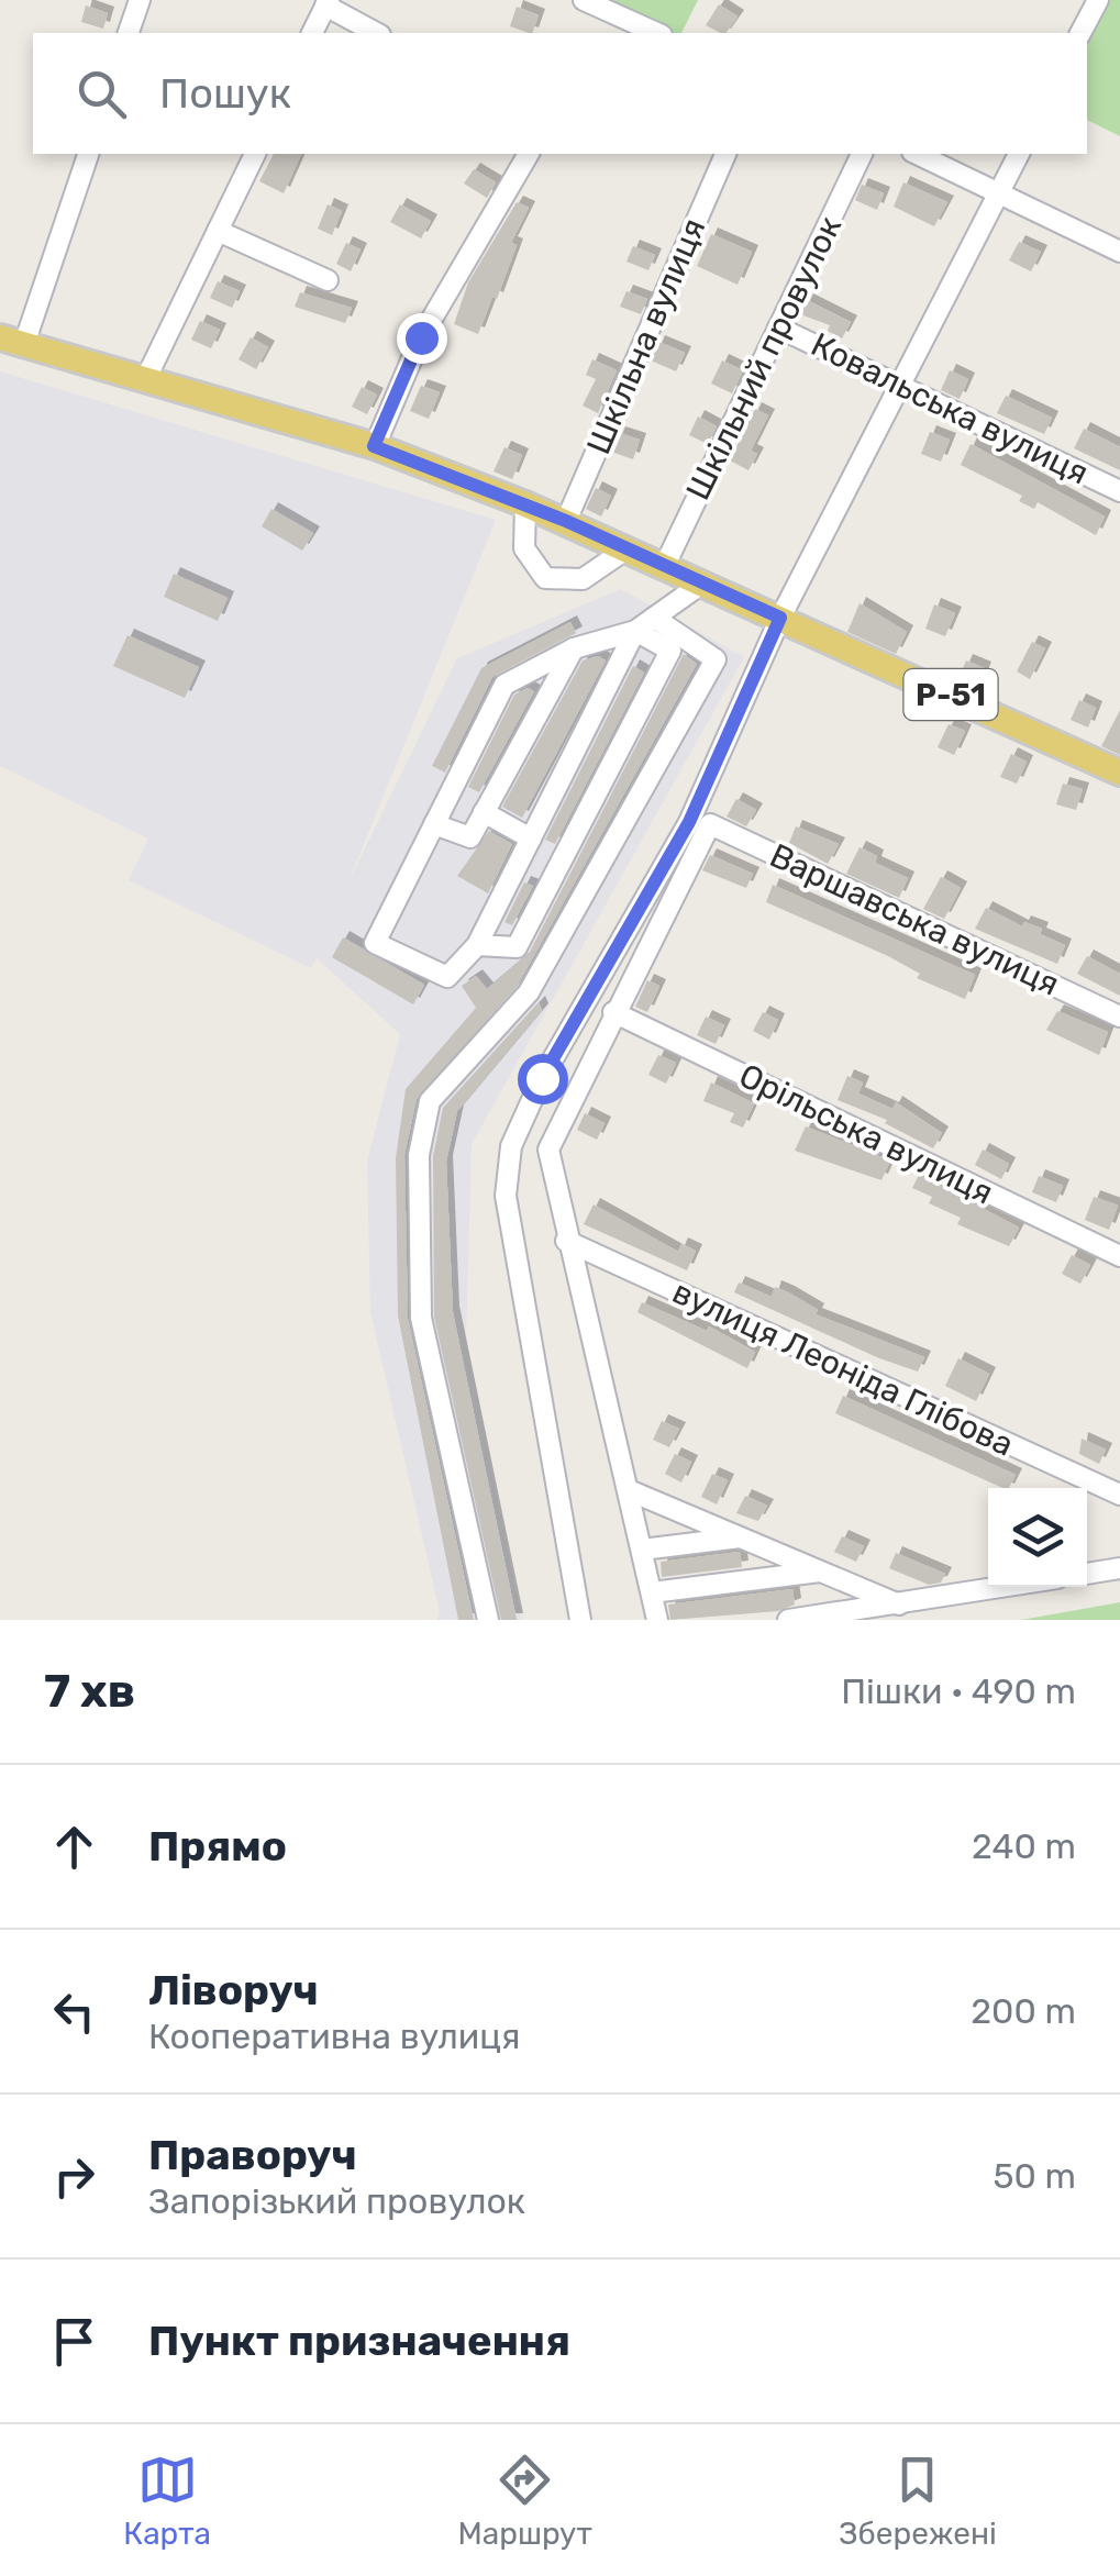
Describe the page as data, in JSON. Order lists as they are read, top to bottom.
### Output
{
  "streets": {
    "main road": ["Р-51"],
    "street": [
      "Шкільна вулиця",
      "Шкільний провулок",
      "Ковальська вулиця",
      "Варшавська вулиця",
      "Орільська вулиця",
      "вулиця Леоніда Глібова"
    ]
  },
  "crossings": [
    ["Шкільна вулиця", "Р-51"],
    ["Шкільний провулок", "Ковальська вулиця"],
    ["Шкільний провулок", "Р-51"],
    ["Варшавська вулиця", "Орільська вулиця"]
  ],
  "page": {
    "search": "Пошук",
    "heading": ["7 хв", "Пішки · 490 m"],
    "list": [
      ["Прямо", "240 m"],
      ["Ліворуч", "Кооперативна вулиця", "200 m"],
      ["Праворуч", "Запорізький провулок", "50 m"],
      "Пункт призначення"
    ],
    "nav": ["Карта", "Маршрут", "Збережені"]
  }
}
